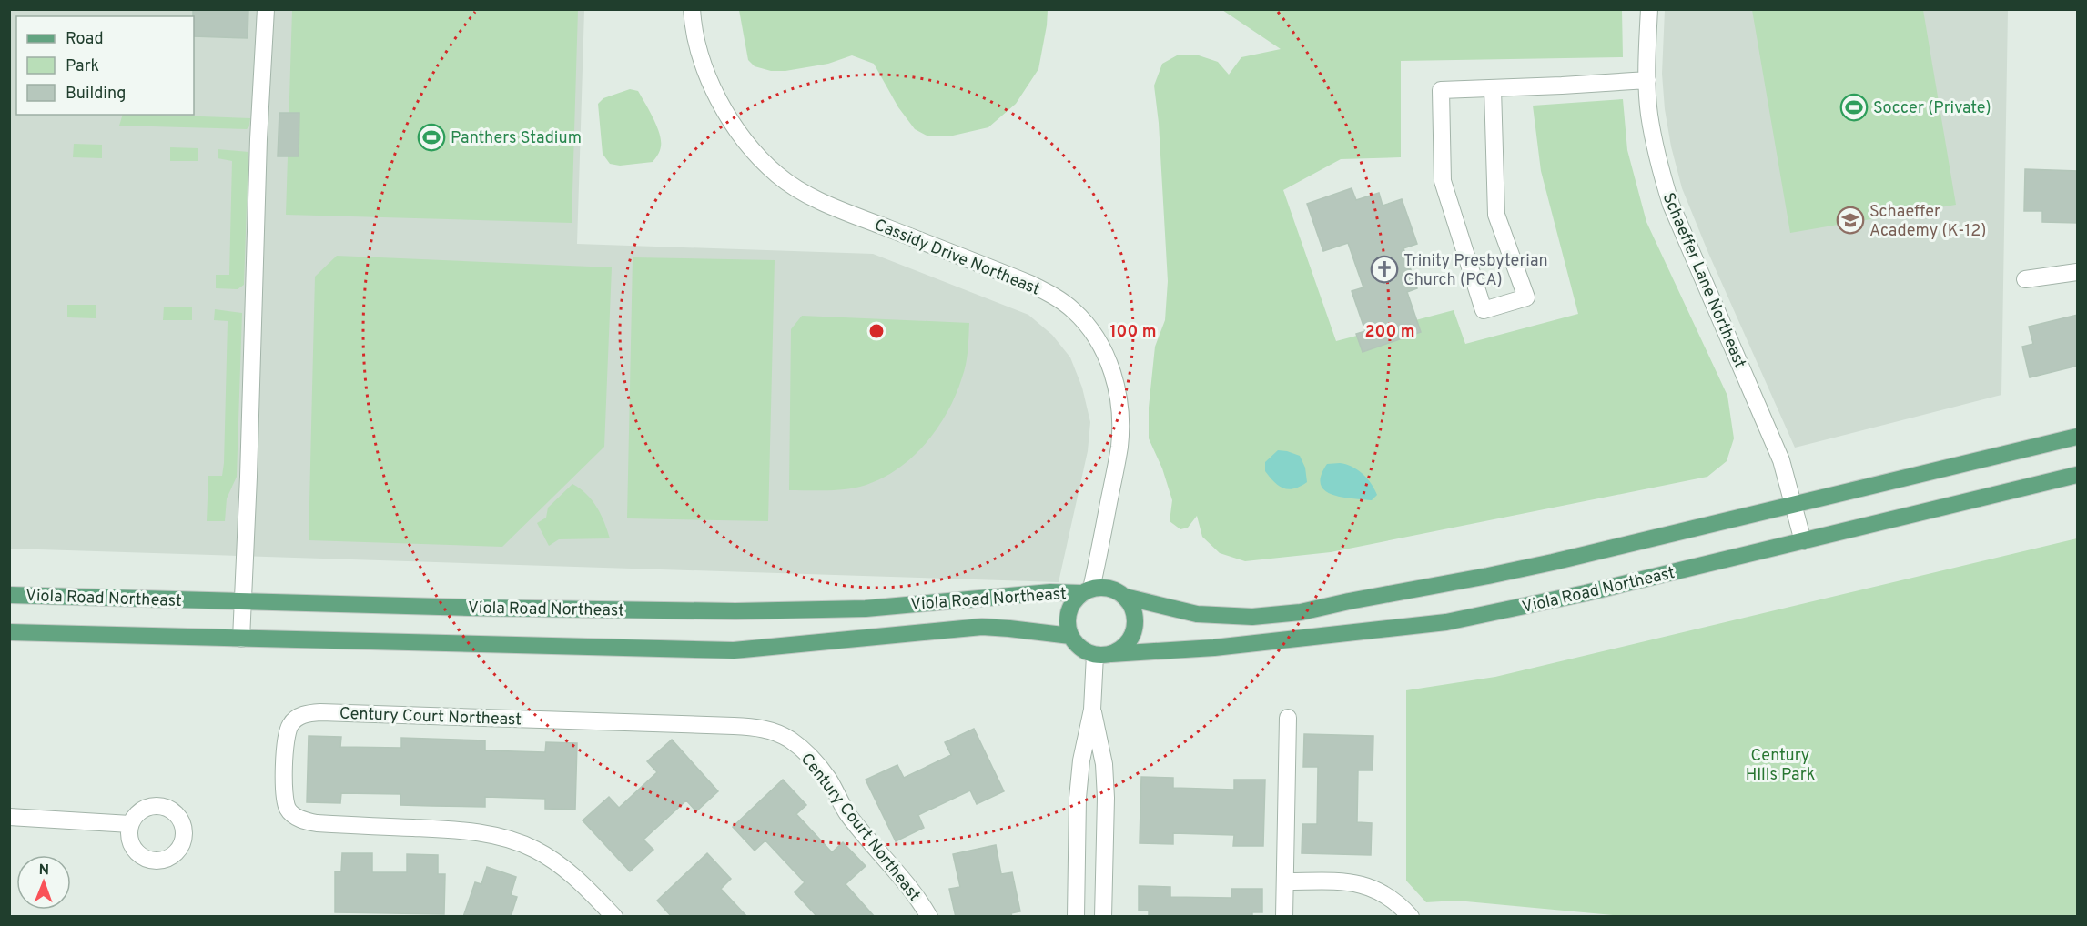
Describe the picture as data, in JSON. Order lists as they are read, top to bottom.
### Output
{
  "streets": {
    "main road": ["Viola Road Northeast"],
    "street": ["Cassidy Drive Northeast", "Schaeffer Lane Northeast", "Century Court Northeast"]
  },
  "crossings": [
    ["Cassidy Drive Northeast", "Viola Road Northeast"],
    ["Schaeffer Lane Northeast", "Viola Road Northeast"]
  ],
  "parks": ["Century Hills Park"],
  "places": {
    "sports": ["Soccer (Private)", "Panthers Stadium"],
    "school or university": ["Schaeffer Academy (K-12)"],
    "church": ["Trinity Presbyterian Church (PCA)"]
  },
  "legend": ["Road", "Park", "Building"],
  "north": "top",
  "rings": ["100 m", "200 m"]
}
